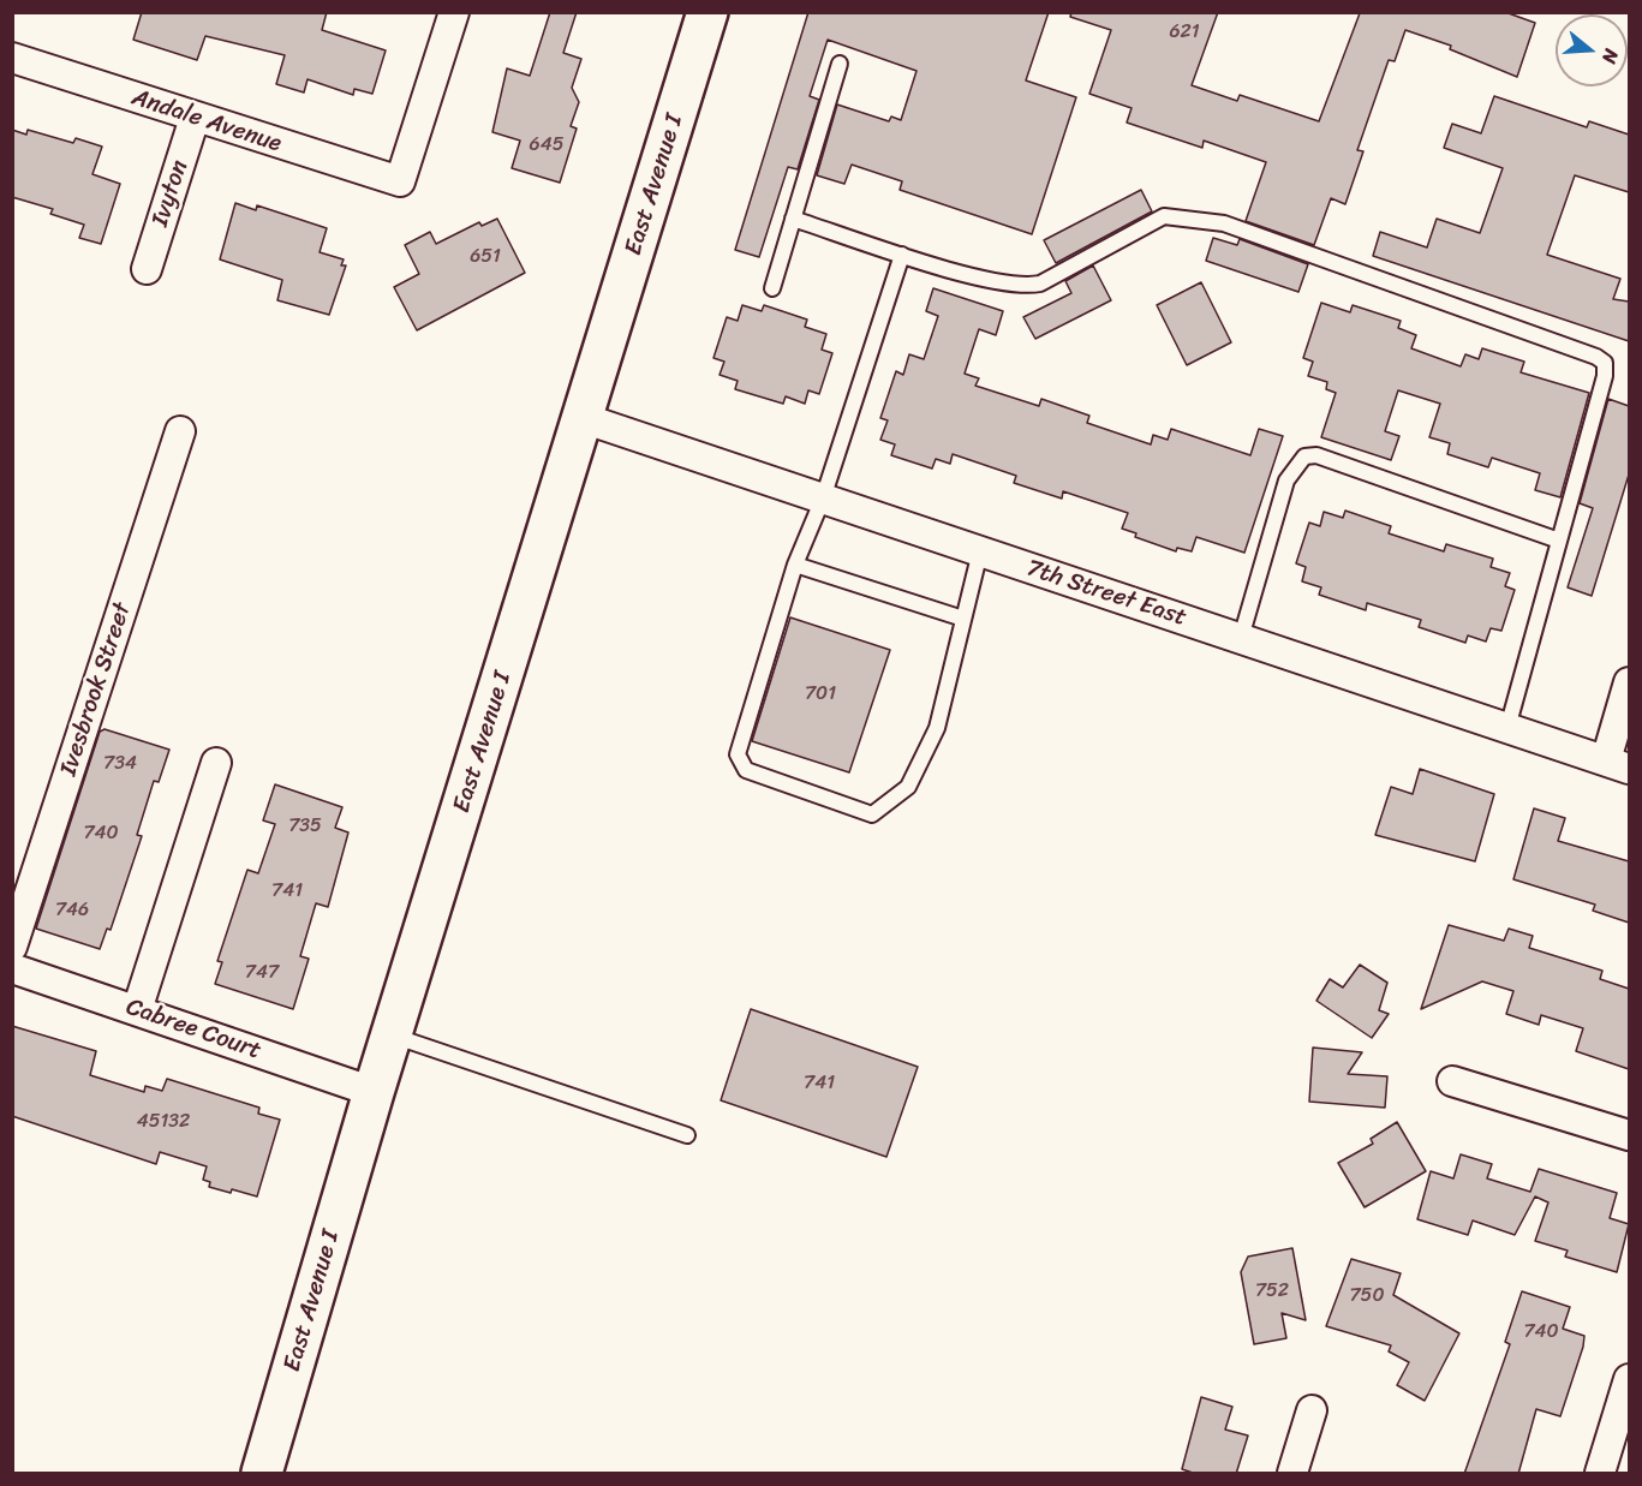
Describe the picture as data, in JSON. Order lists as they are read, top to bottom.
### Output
{
  "streets": {
    "main road": ["East Avenue I"],
    "street": [
      "Andale Avenue",
      "Ivyton",
      "7th Street East",
      "Ivesbrook Street",
      "Cabree Court"
    ]
  },
  "crossings": [
    ["Andale Avenue", "Ivyton"],
    ["East Avenue I", "7th Street East"],
    ["East Avenue I", "Cabree Court"]
  ],
  "house_numbers": [
    "621",
    "645",
    "651",
    "701",
    "734",
    "735",
    "740",
    "741",
    "746",
    "747",
    "741",
    "45132",
    "752",
    "750",
    "740"
  ],
  "north": "right"
}
